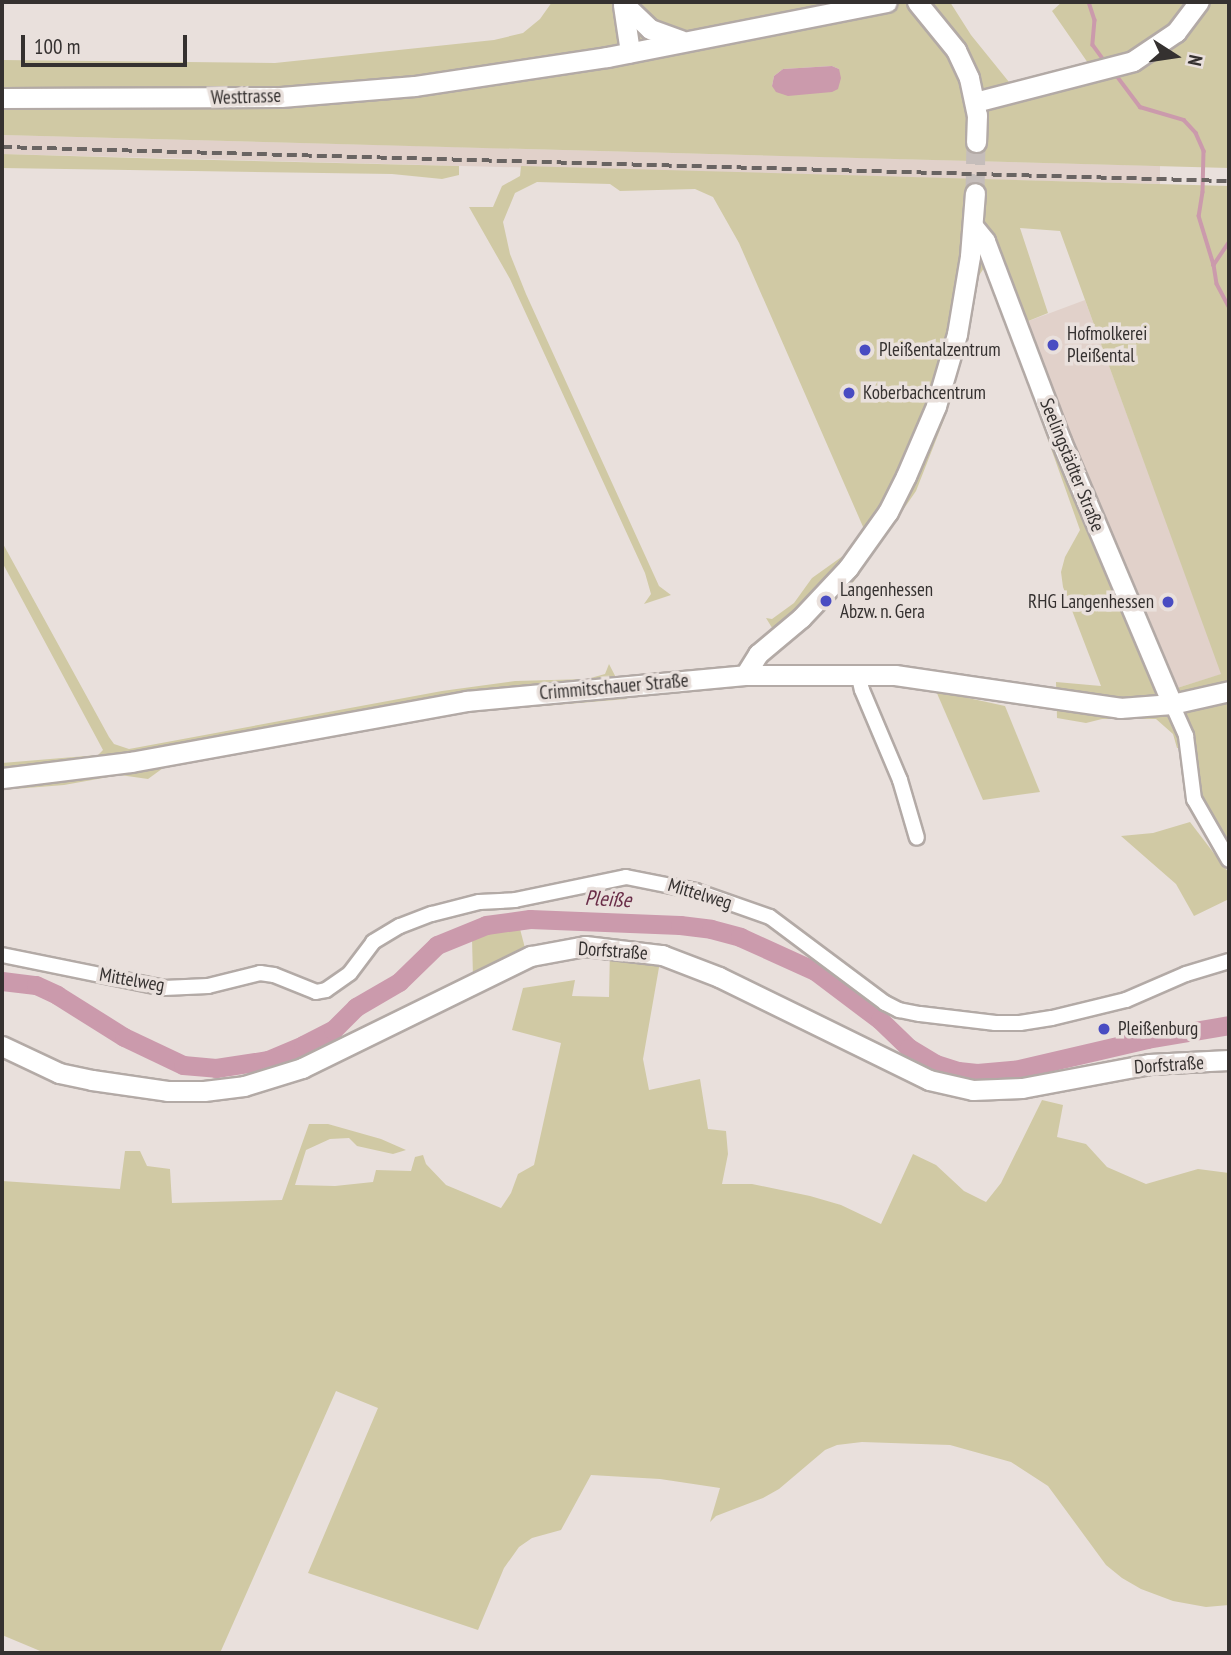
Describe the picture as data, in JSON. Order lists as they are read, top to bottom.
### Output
{
  "streets": {
    "street": [
      "Westtrasse",
      "Seelingstädter Straße",
      "Crimmitschauer Straße",
      "Mittelweg",
      "Dorfstraße"
    ]
  },
  "crossings": [
    ["Seelingstädter Straße", "Crimmitschauer Straße"]
  ],
  "water": ["Pleiße"],
  "places": [
    "Hofmolkerei Pleißental",
    "Pleißentalzentrum",
    "Koberbachcentrum",
    "Langenhessen Abzw. n. Gera",
    "RHG Langenhessen",
    "Pleißenburg"
  ],
  "scale_bar": "100 m",
  "north": "right"
}
